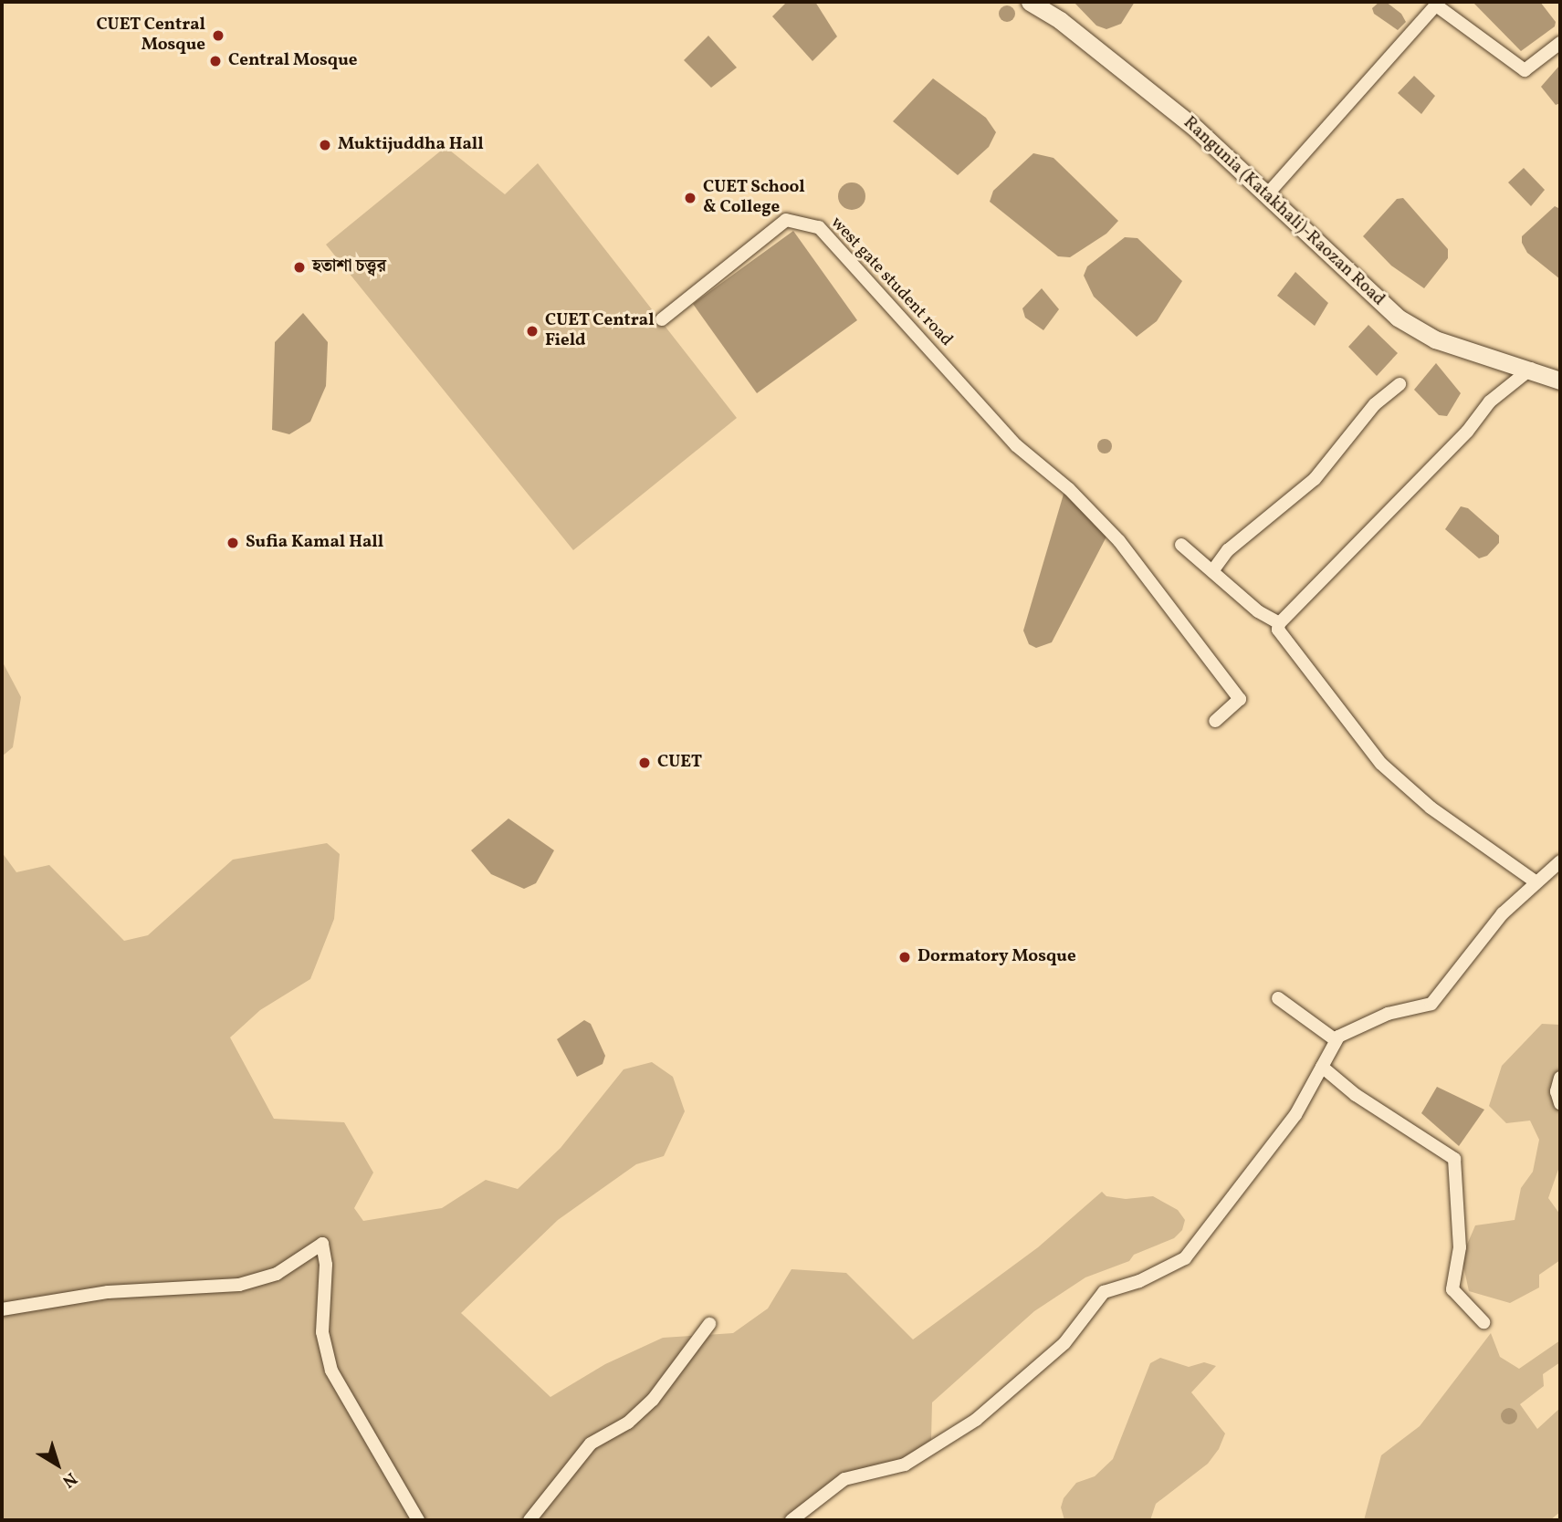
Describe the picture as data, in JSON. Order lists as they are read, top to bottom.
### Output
{
  "streets": {
    "main road": ["Rangunia (Katakhali)-Raozan Road"],
    "street": ["west gate student road"]
  },
  "places": [
    "CUET Central Mosque",
    "Central Mosque",
    "Muktijuddha Hall",
    "CUET School & College",
    "হতাশা চত্ত্বর",
    "CUET Central Field",
    "Sufia Kamal Hall",
    "CUET",
    "Dormatory Mosque"
  ],
  "north": "bottom right"
}
